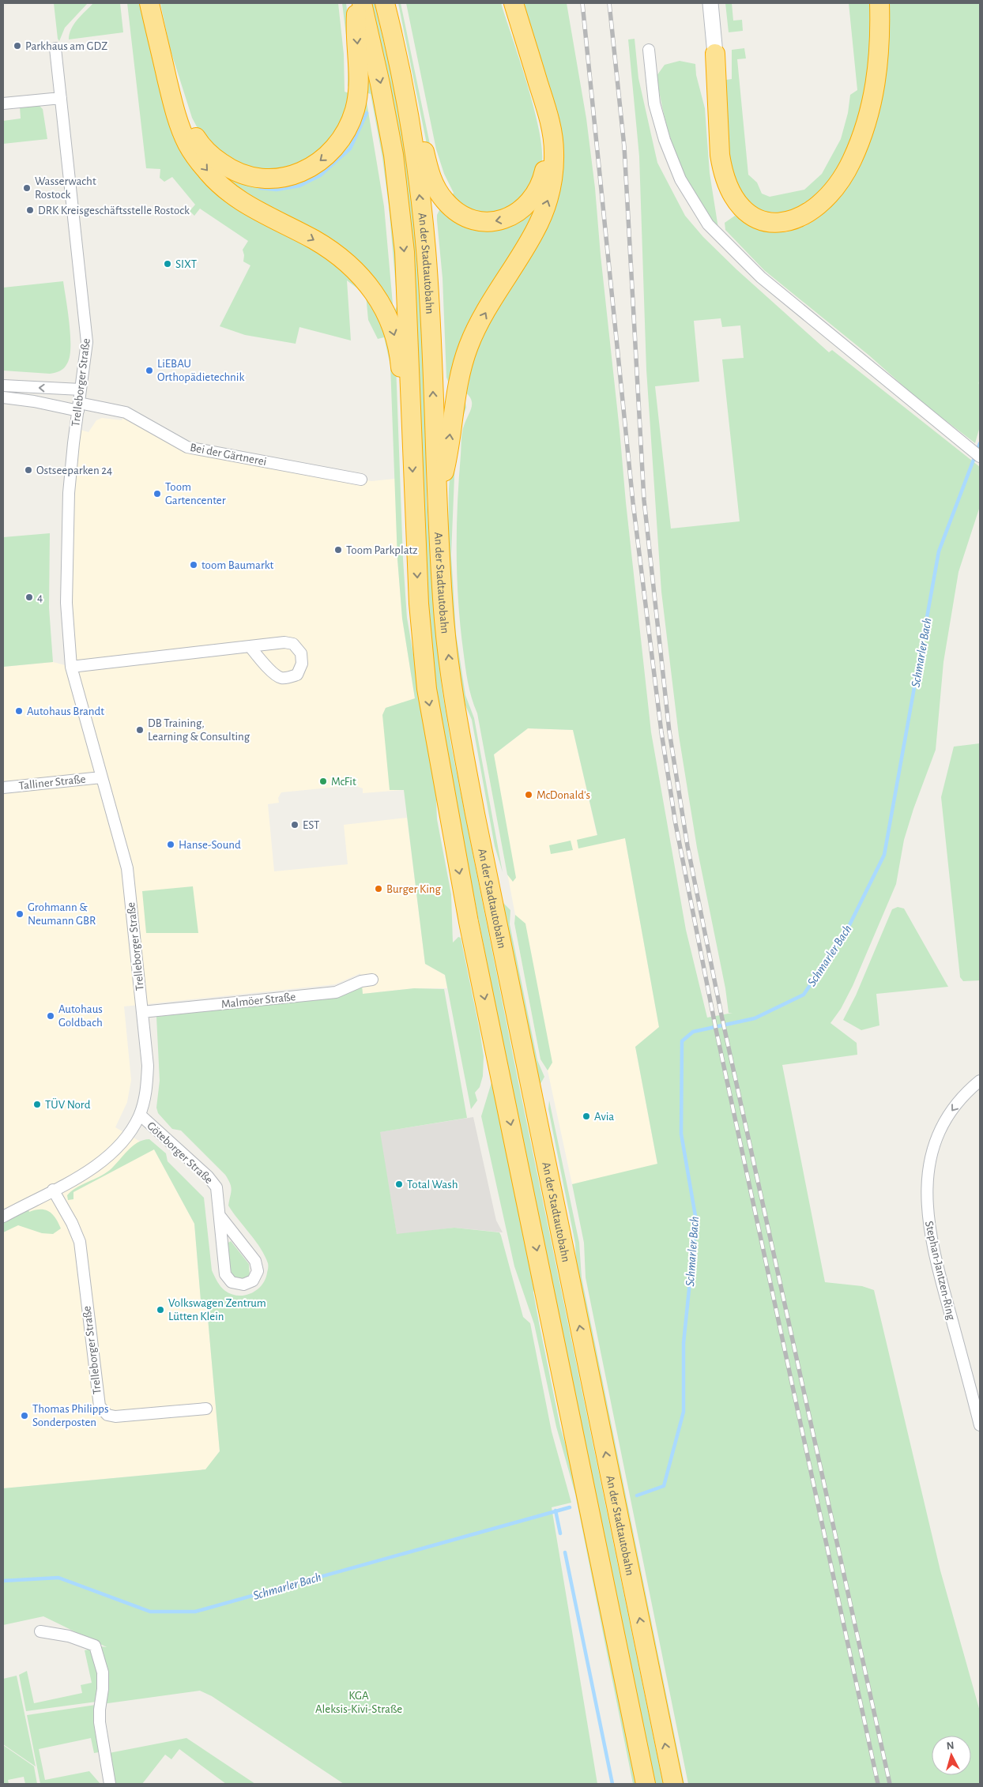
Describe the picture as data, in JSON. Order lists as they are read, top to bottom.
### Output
{
  "streets": {
    "highway": ["An der Stadtautobahn"],
    "street": [
      "Trelleborger Straße",
      "Bei der Gärtnerei",
      "Talliner Straße",
      "Malmöer Straße",
      "Göteborger Straße",
      "Stephan-Jantzen-Ring"
    ]
  },
  "crossings": [
    ["Trelleborger Straße", "Bei der Gärtnerei"],
    ["Trelleborger Straße", "Talliner Straße"],
    ["Trelleborger Straße", "Malmöer Straße"],
    ["Trelleborger Straße", "Göteborger Straße"]
  ],
  "one_way": ["Stephan-Jantzen-Ring"],
  "water": ["Schmarler Bach"],
  "parks": ["KGA Aleksis-Kivi-Straße"],
  "places": [
    "Parkhaus am GDZ",
    "Wasserwacht Rostock",
    "DRK Kreisgeschäftsstelle Rostock",
    "SIXT",
    "LiEBAU Orthopädietechnik",
    "Ostseeparken 24",
    "Toom Gartencenter",
    "Toom Parkplatz",
    "toom Baumarkt",
    "4",
    "Autohaus Brandt",
    "DB Training, Learning & Consulting",
    "McFit",
    "McDonald's",
    "EST",
    "Hanse-Sound",
    "Burger King",
    "Grohmann & Neumann GBR",
    "Autohaus Goldbach",
    "TÜV Nord",
    "Avia",
    "Total Wash",
    "Volkswagen Zentrum Lütten Klein",
    "Thomas Philipps Sonderposten"
  ],
  "north": "top"
}
